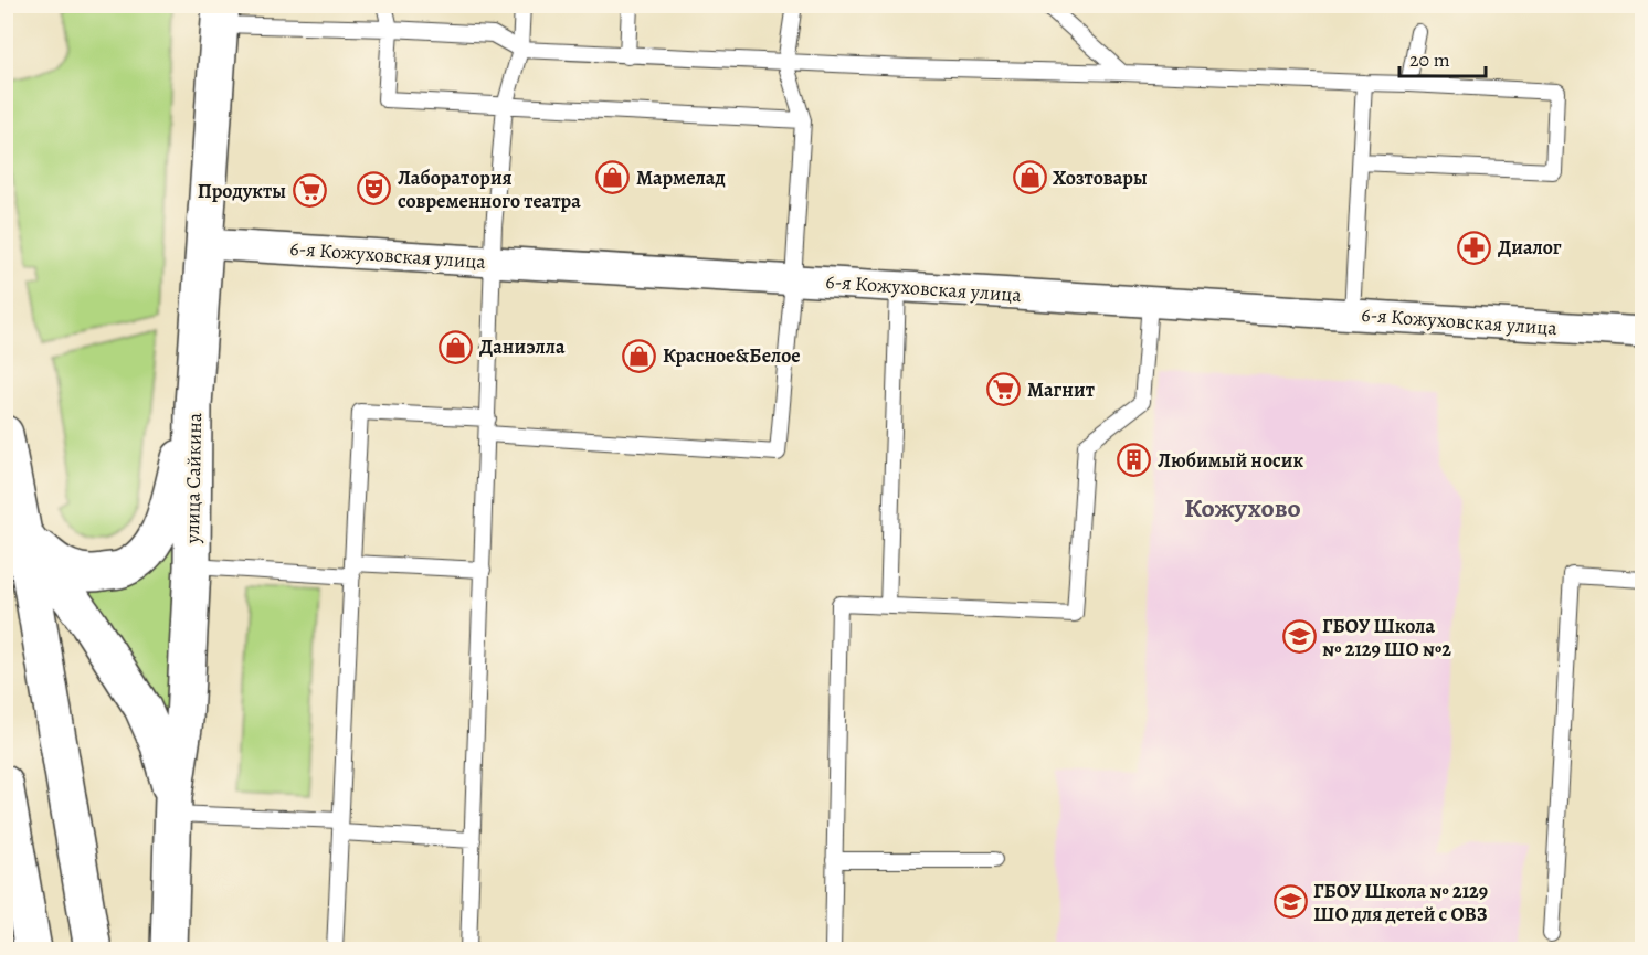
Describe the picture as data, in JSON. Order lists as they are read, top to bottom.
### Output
{
  "streets": {
    "main road": ["улица Сайкина"],
    "street": ["6-я Кожуховская улица"]
  },
  "crossings": [
    ["6-я Кожуховская улица", "улица Сайкина"]
  ],
  "districts": ["Кожухово"],
  "places": {
    "shop": [
      "Мармелад",
      "Хозтовары",
      "Даниэлла",
      "Красное&Белое"
    ],
    "theatre": ["Лаборатория современного театра"],
    "supermarket": ["Продукты", "Магнит"],
    "pharmacy": ["Диалог"],
    "building": ["Любимый носик"],
    "school or university": ["ГБОУ Школа № 2129 ШО №2", "ГБОУ Школа № 2129 ШО для детей с ОВЗ"]
  },
  "scale_bar": "20 m"
}
